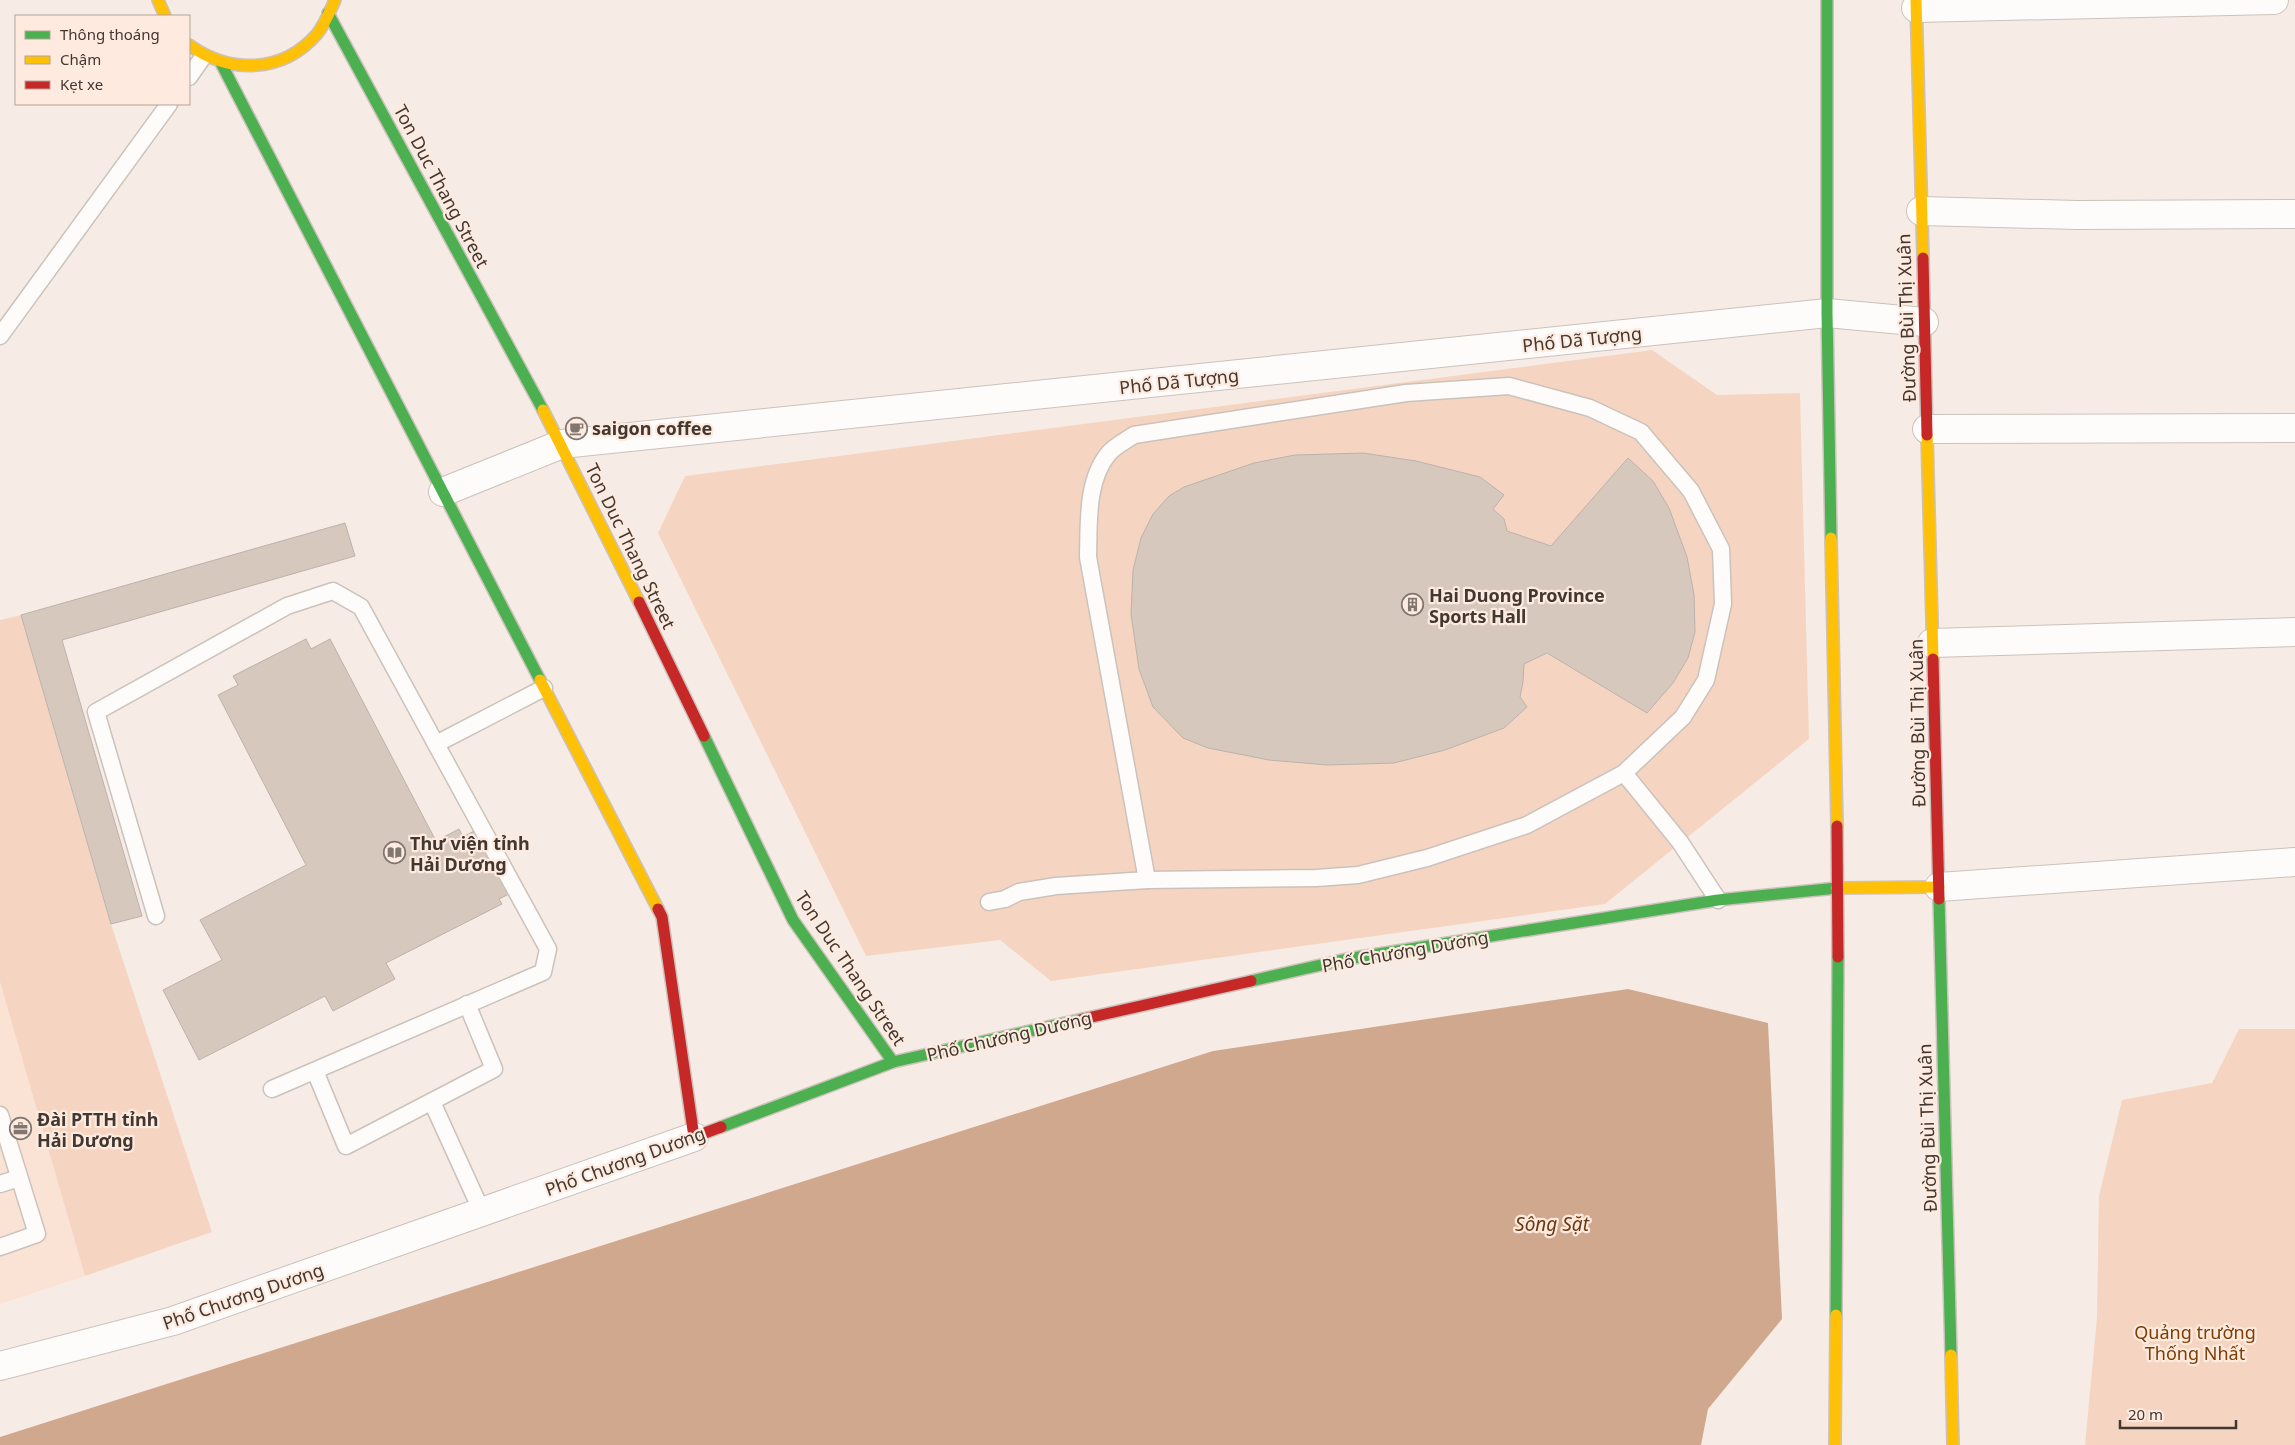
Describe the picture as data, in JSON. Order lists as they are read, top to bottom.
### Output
{
  "streets": {
    "street": [
      "Ton Duc Thang Street",
      "Đường Bùi Thị Xuân",
      "Phố Dã Tượng",
      "Phố Chương Dương"
    ]
  },
  "crossings": [
    ["Ton Duc Thang Street", "Phố Dã Tượng"],
    ["Ton Duc Thang Street", "Phố Chương Dương"],
    ["Đường Bùi Thị Xuân", "Phố Dã Tượng"],
    ["Đường Bùi Thị Xuân", "Phố Chương Dương"]
  ],
  "water": ["Sông Sặt"],
  "parks": ["Quảng trường Thống Nhất"],
  "places": {
    "cafe": ["saigon coffee"],
    "building": ["Hai Duong Province Sports Hall"],
    "library": ["Thư viện tỉnh Hải Dương"],
    "office": ["Đài PTTH tỉnh Hải Dương"]
  },
  "legend": ["Thông thoáng", "Chậm", "Kẹt xe"],
  "scale_bar": "20 m"
}
